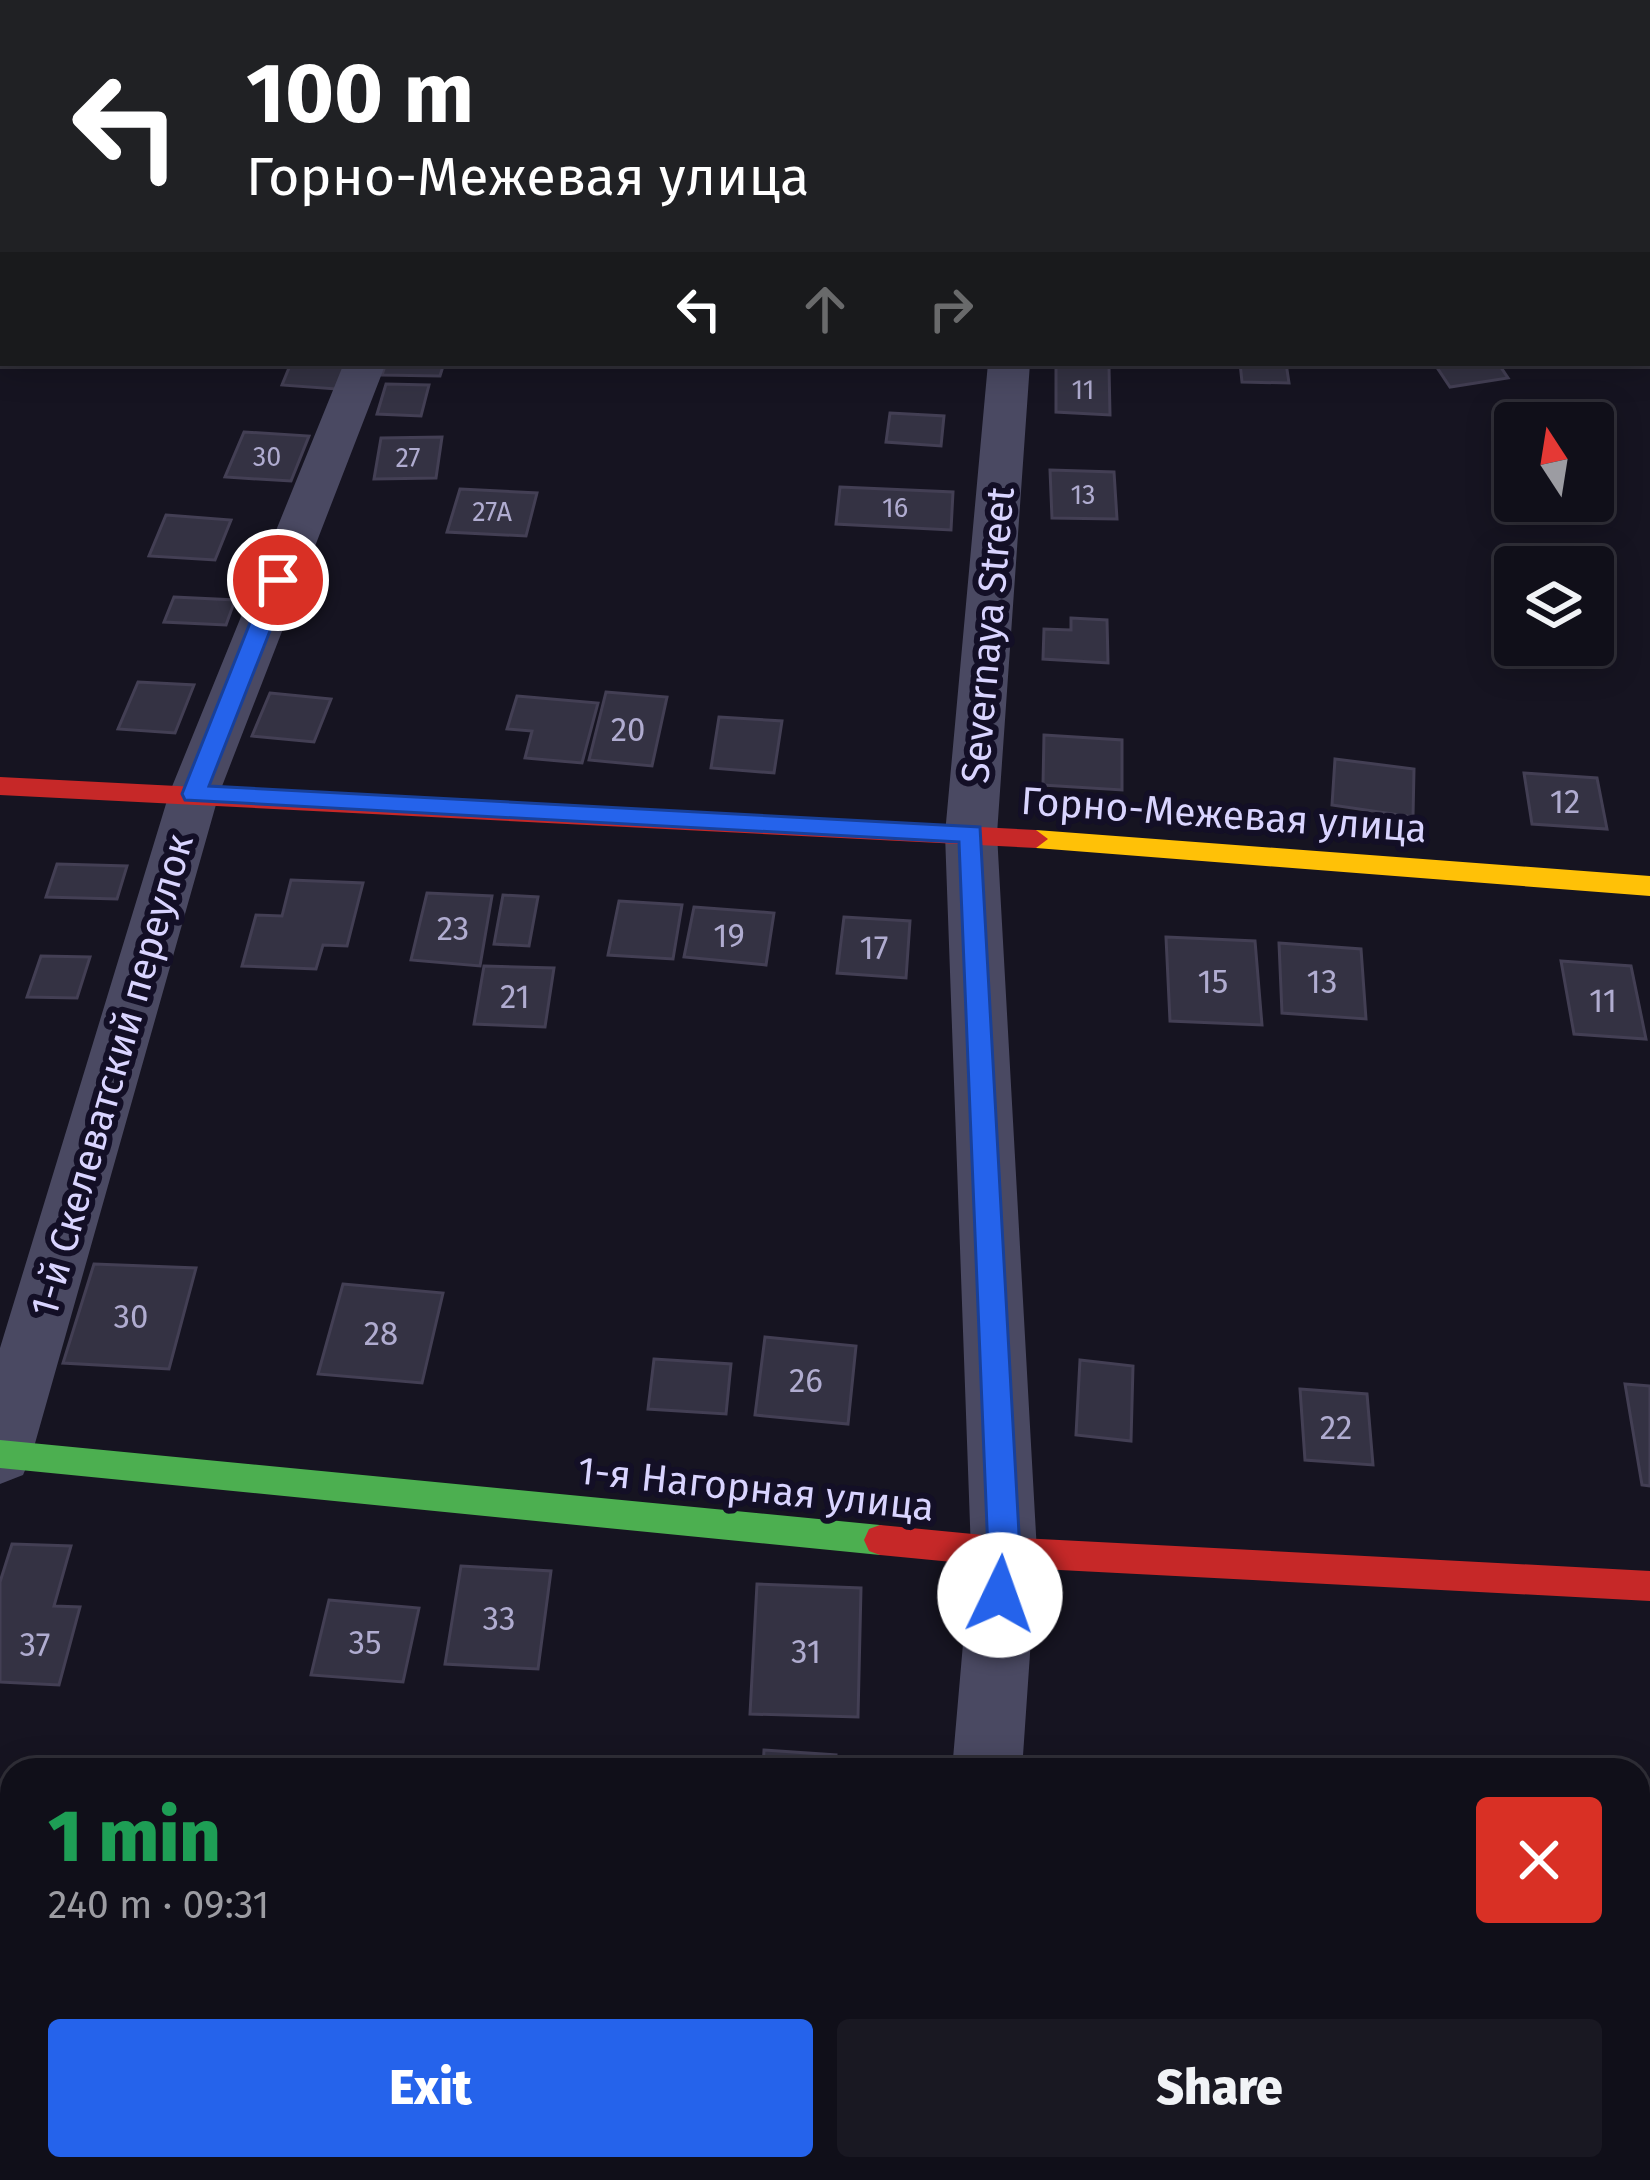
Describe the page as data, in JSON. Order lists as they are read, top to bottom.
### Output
{
  "streets": {
    "street": [
      "Severnaya Street",
      "Горно-Межевая улица",
      "1-й Скелеватский переулок",
      "1-я Нагорная улица"
    ]
  },
  "crossings": [
    ["Severnaya Street", "Горно-Межевая улица"],
    ["Severnaya Street", "1-я Нагорная улица"],
    ["Горно-Межевая улица", "1-й Скелеватский переулок"],
    ["1-й Скелеватский переулок", "1-я Нагорная улица"]
  ],
  "house_numbers": [
    "11",
    "30",
    "27",
    "13",
    "16",
    "27А",
    "20",
    "12",
    "23",
    "19",
    "17",
    "15",
    "13",
    "21",
    "11",
    "30",
    "28",
    "26",
    "22",
    "33",
    "35",
    "37",
    "31"
  ],
  "north": "top",
  "page": {
    "turn": ["100 m", "Горно-Межевая улица"],
    "heading": ["1 min", "240 m · 09:31"],
    "buttons": ["Exit", "Share"]
  }
}
